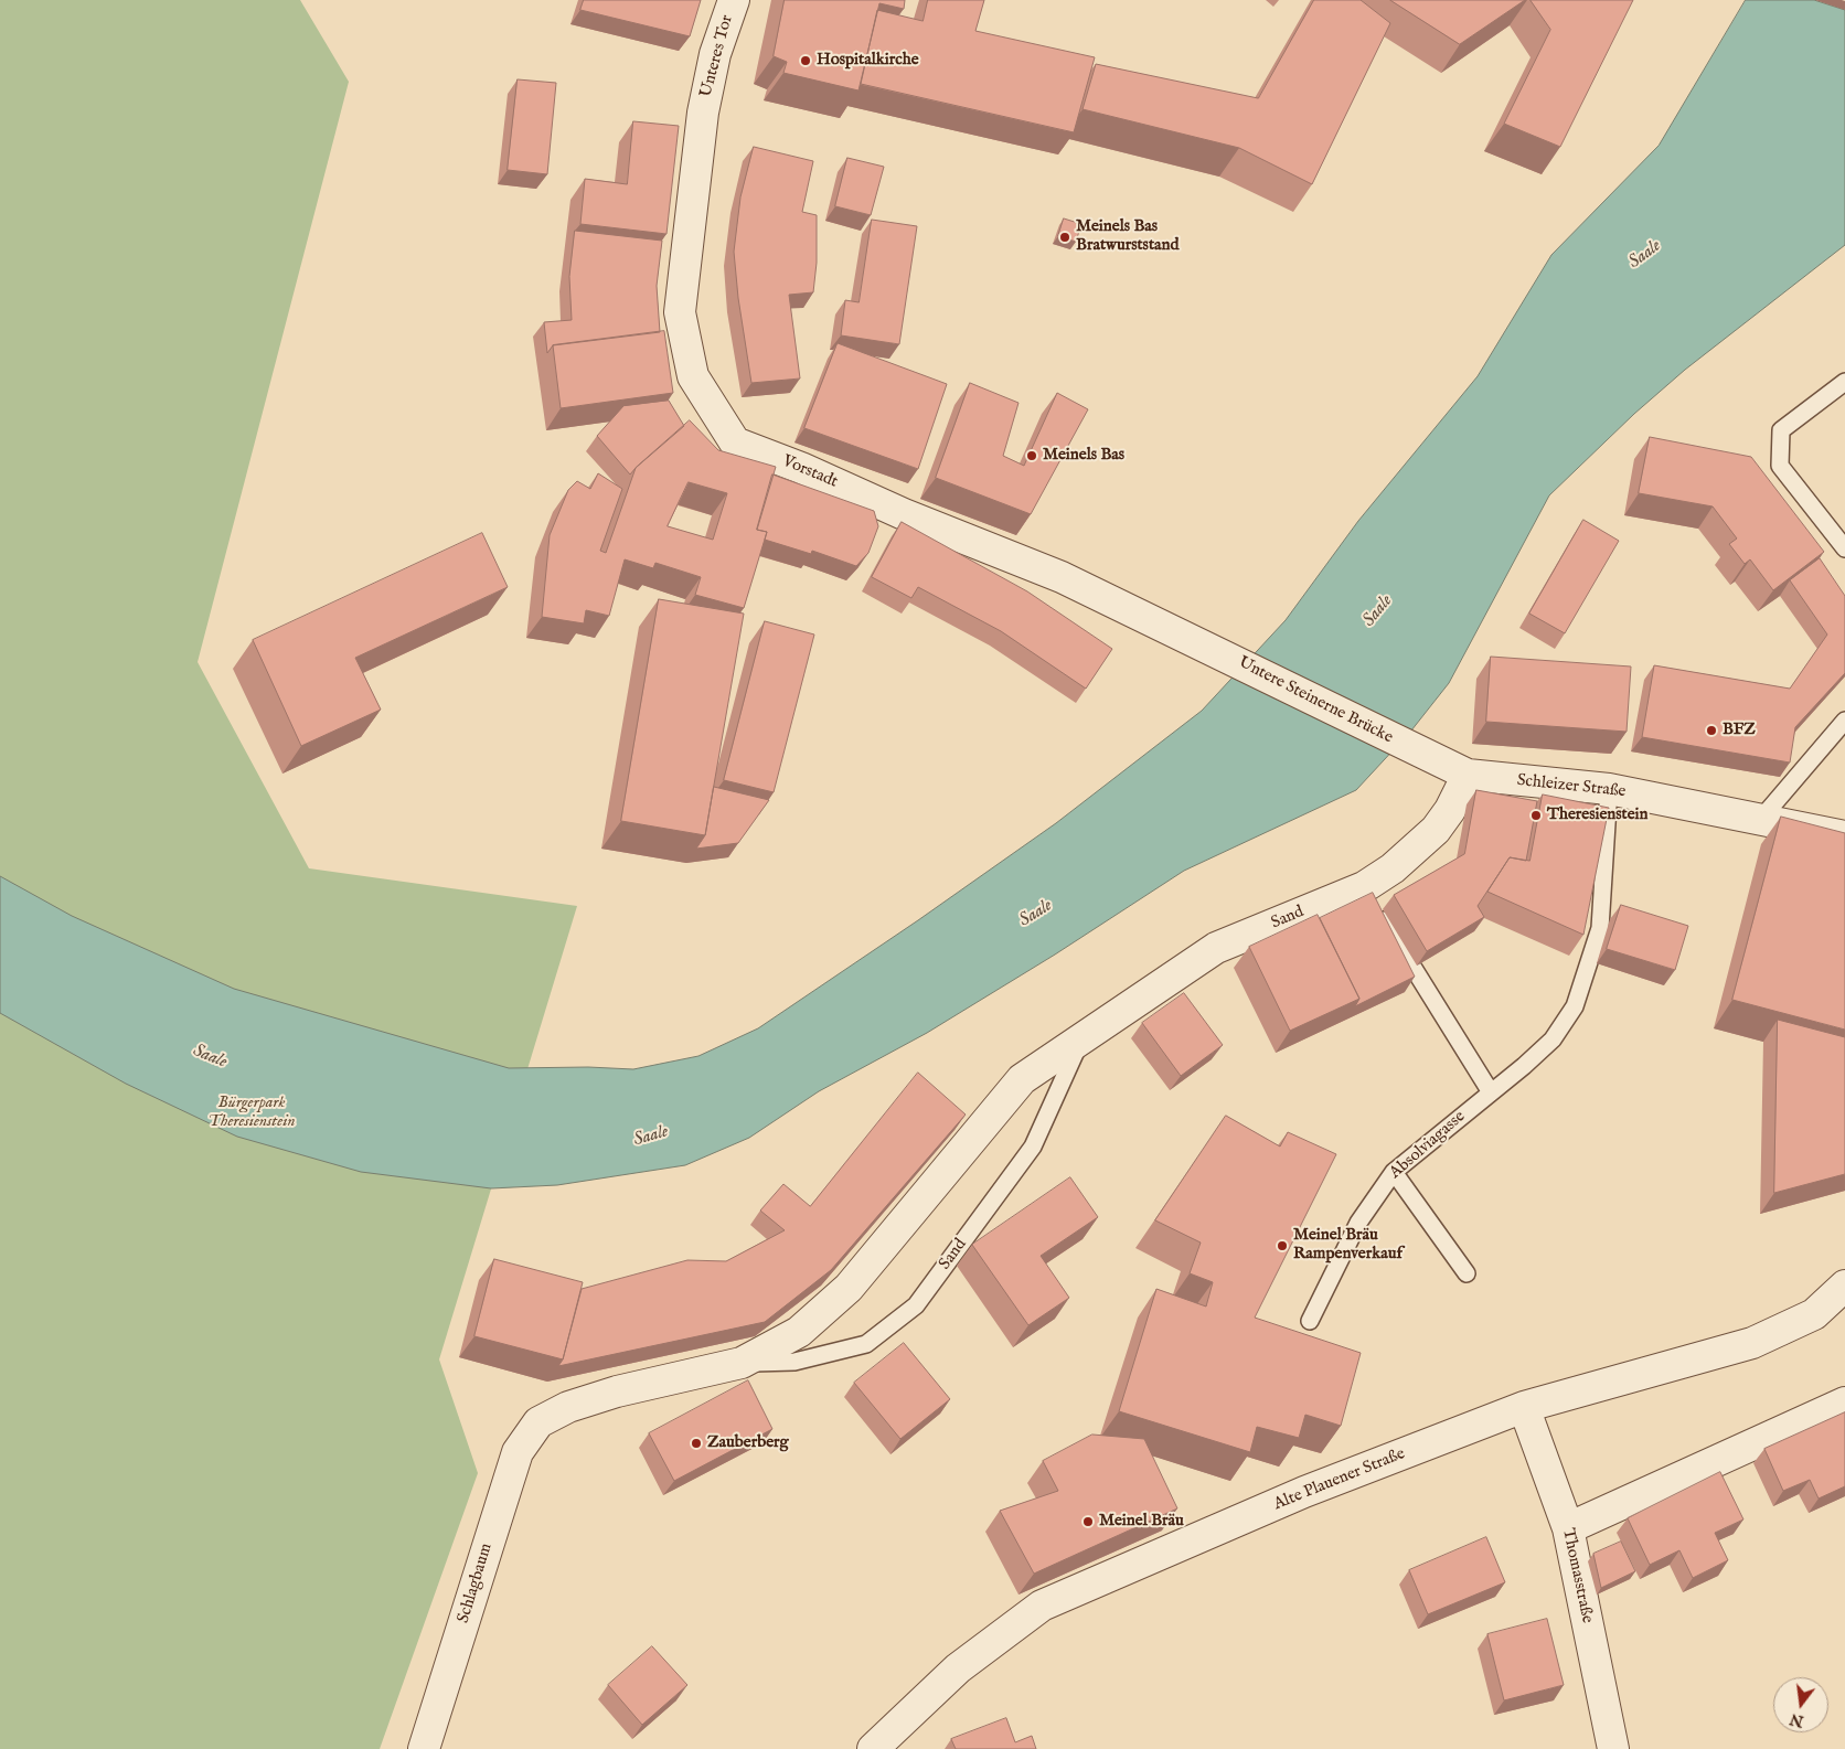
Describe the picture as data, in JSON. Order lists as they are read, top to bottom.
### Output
{
  "streets": {
    "street": [
      "Unteres Tor",
      "Vorstadt",
      "Untere Steinerne Brücke",
      "Schleizer Straße",
      "Sand",
      "Alte Plauener Straße",
      "Thomasstraße",
      "Schlagbaum"
    ],
    "lane": ["Absolviagasse"]
  },
  "crossings": [
    ["Unteres Tor", "Vorstadt"],
    ["Vorstadt", "Untere Steinerne Brücke"],
    ["Untere Steinerne Brücke", "Schleizer Straße"],
    ["Schleizer Straße", "Sand"],
    ["Schleizer Straße", "Absolviagasse"],
    ["Sand", "Schlagbaum"],
    ["Alte Plauener Straße", "Thomasstraße"]
  ],
  "water": ["Saale"],
  "parks": ["Bürgerpark Theresienstein"],
  "places": [
    "Hospitalkirche",
    "Meinels Bas Bratwurststand",
    "Meinels Bas",
    "BFZ",
    "Theresienstein",
    "Meinel Bräu Rampenverkauf",
    "Zauberberg",
    "Meinel Bräu"
  ],
  "north": "bottom"
}
